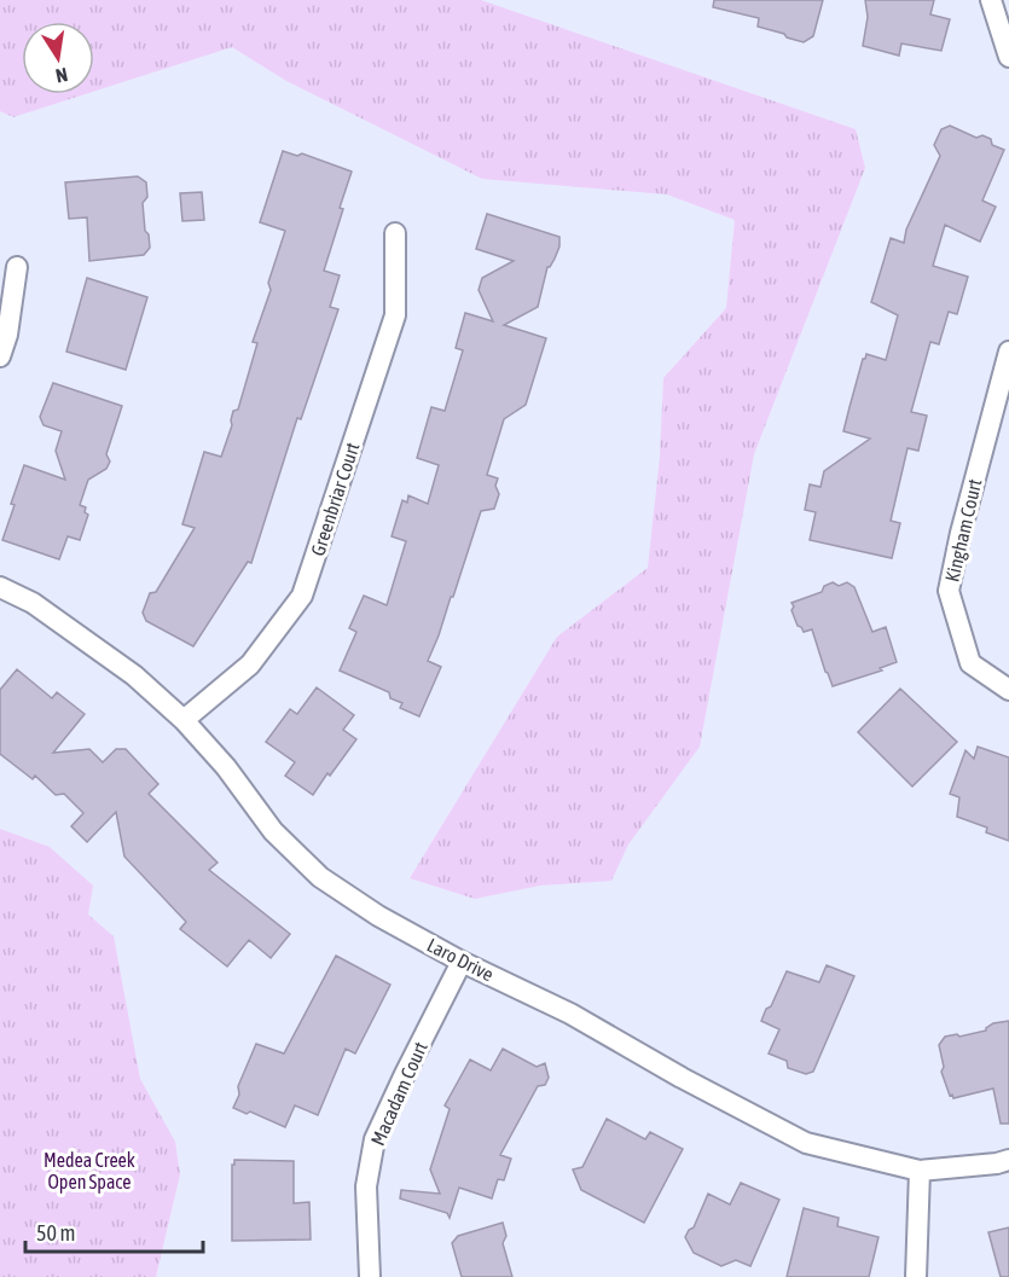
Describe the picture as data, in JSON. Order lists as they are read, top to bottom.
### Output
{
  "streets": {
    "street": [
      "Greenbriar Court",
      "Kingham Court",
      "Laro Drive",
      "Macadam Court"
    ]
  },
  "crossings": [
    ["Greenbriar Court", "Laro Drive"],
    ["Laro Drive", "Macadam Court"]
  ],
  "parks": ["Medea Creek Open Space"],
  "scale_bar": "50 m",
  "north": "bottom"
}
